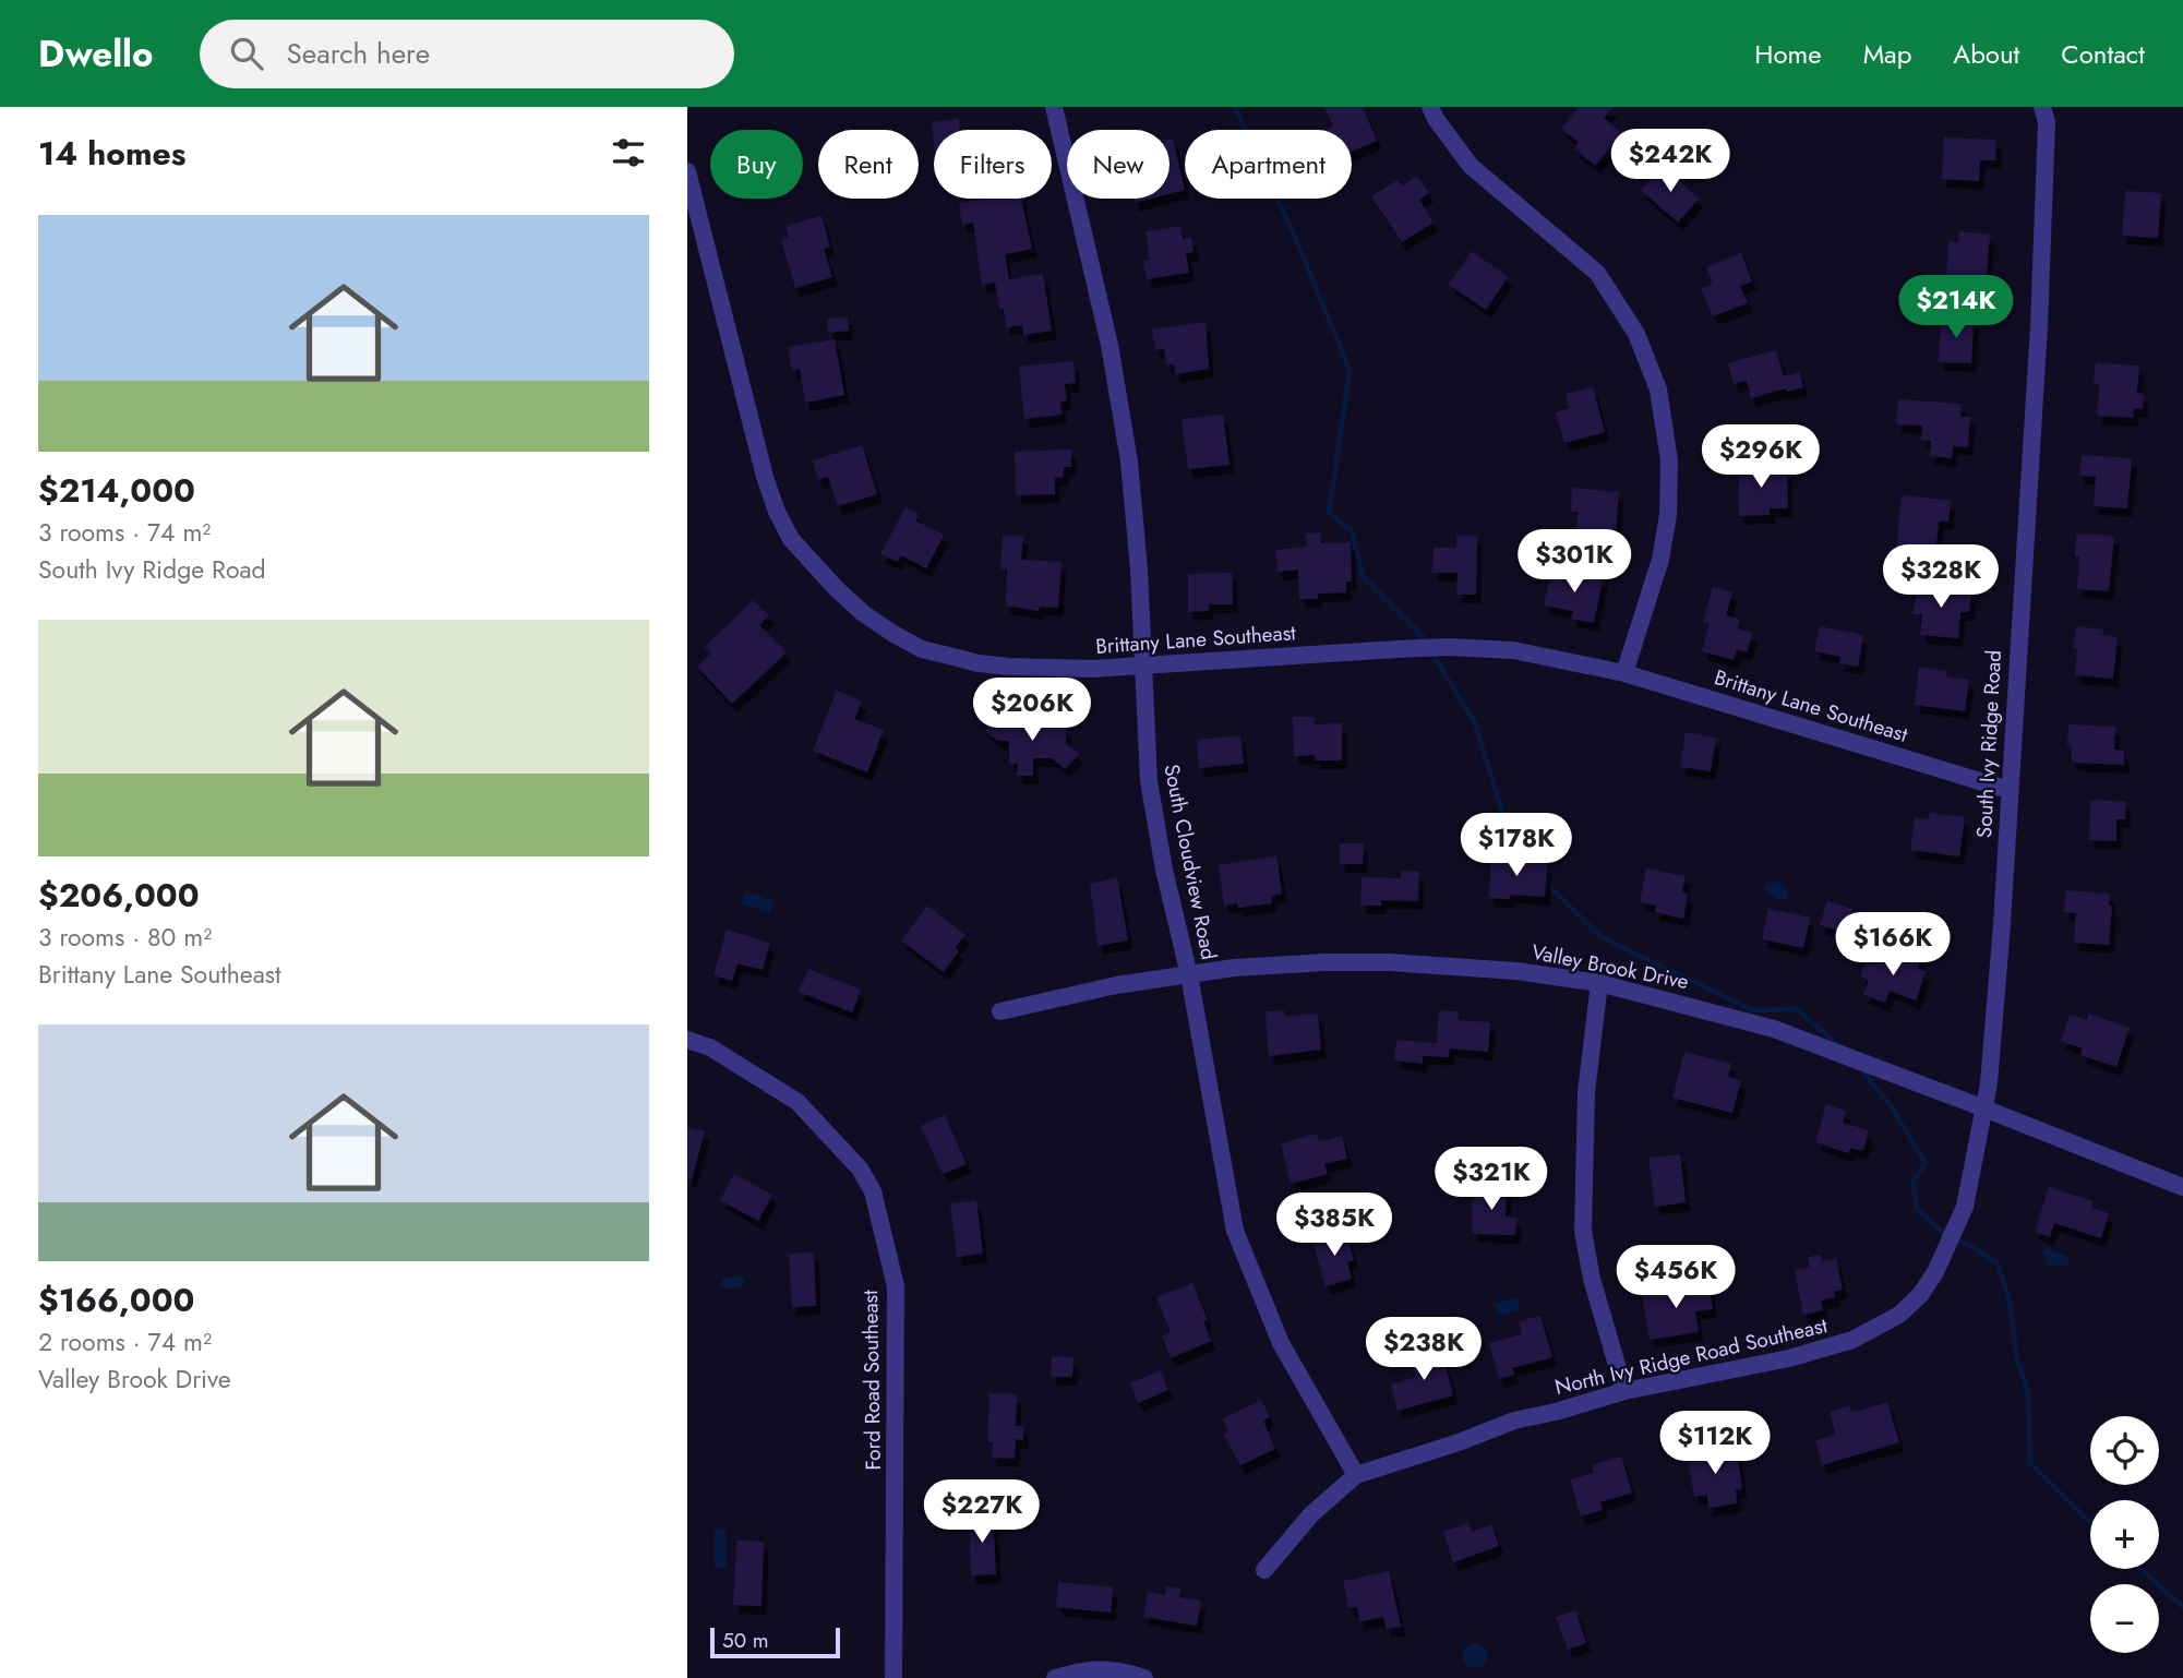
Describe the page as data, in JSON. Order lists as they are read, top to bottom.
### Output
{
  "streets": {
    "street": [
      "Brittany Lane Southeast",
      "South Ivy Ridge Road",
      "South Cloudview Road",
      "Valley Brook Drive",
      "North Ivy Ridge Road Southeast",
      "Ford Road Southeast"
    ]
  },
  "crossings": [
    ["Brittany Lane Southeast", "South Ivy Ridge Road"],
    ["Brittany Lane Southeast", "South Cloudview Road"],
    ["South Ivy Ridge Road", "Valley Brook Drive"],
    ["South Ivy Ridge Road", "North Ivy Ridge Road Southeast"],
    ["South Cloudview Road", "Valley Brook Drive"],
    ["South Cloudview Road", "North Ivy Ridge Road Southeast"],
    ["Valley Brook Drive", "North Ivy Ridge Road Southeast"]
  ],
  "scale_bar": "50 m",
  "page": {
    "header": "Dwello",
    "search": "Search here",
    "nav": [
      "Home",
      "Map",
      "About",
      "Contact"
    ],
    "heading": "14 homes",
    "price": [
      "$242K",
      "$214K",
      "$296K",
      "$301K",
      "$328K",
      "$206K",
      "$178K",
      "$166K",
      "$321K",
      "$385K",
      "$456K",
      "$238K",
      "$112K",
      "$227K"
    ],
    "chip": [
      "Buy",
      "Rent",
      "Filters",
      "New",
      "Apartment"
    ],
    "list": [
      {
        "name": "$214,000",
        "note": "3 rooms · 74 m² · South Ivy Ridge Road"
      },
      {
        "name": "$206,000",
        "note": "3 rooms · 80 m² · Brittany Lane Southeast"
      },
      {
        "name": "$166,000",
        "note": "2 rooms · 74 m² · Valley Brook Drive"
      }
    ],
    "map_buttons": ["+", "−"],
    "scale": "50 m"
  }
}
